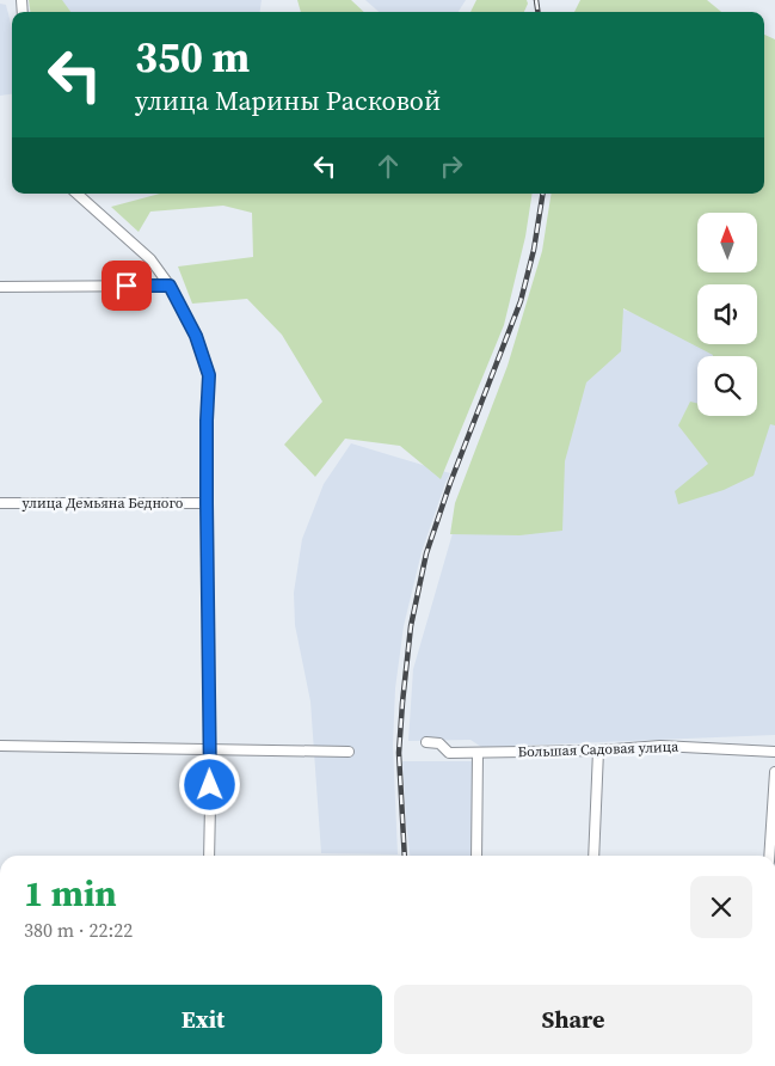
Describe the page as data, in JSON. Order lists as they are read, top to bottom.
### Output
{
  "streets": {
    "street": ["улица Демьяна Бедного", "Большая Садовая улица"]
  },
  "north": "top",
  "page": {
    "turn": ["350 m", "улица Марины Расковой"],
    "heading": ["1 min", "380 m · 22:22"],
    "buttons": ["Exit", "Share"]
  }
}
